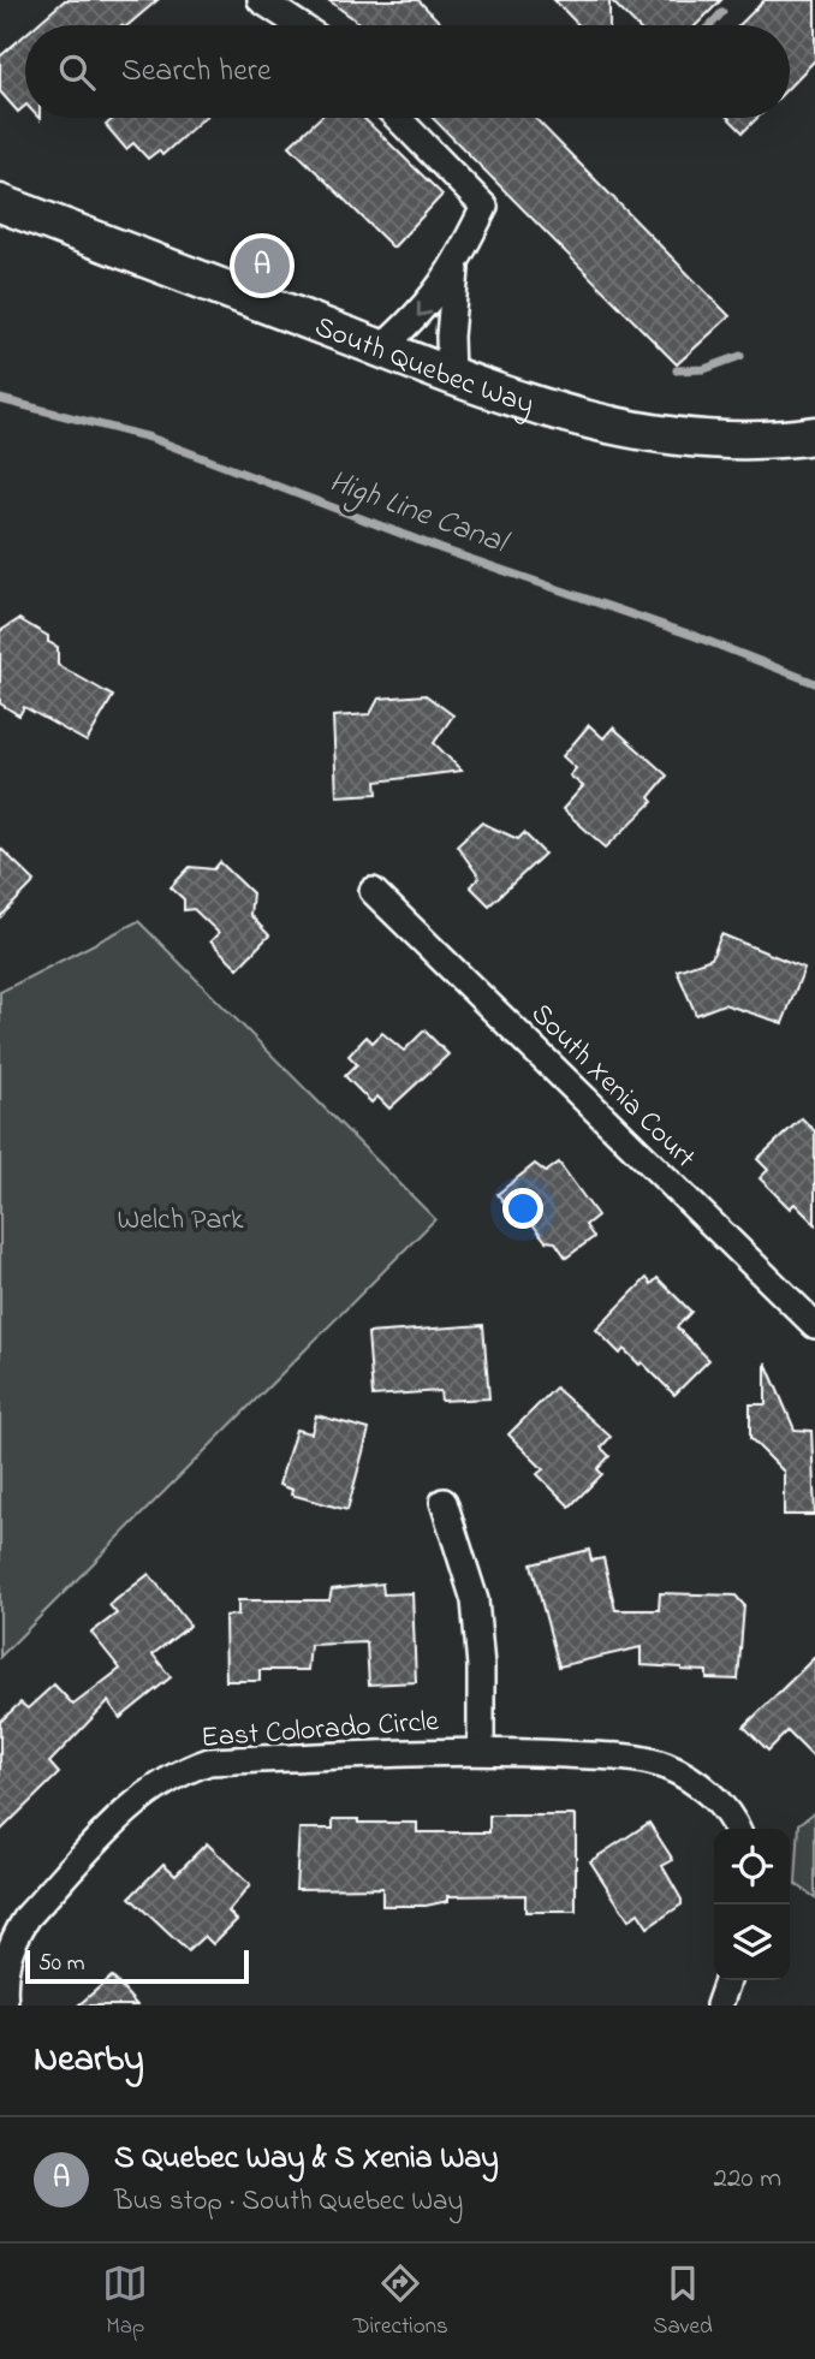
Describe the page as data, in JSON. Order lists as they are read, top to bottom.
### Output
{
  "streets": {
    "street": ["South Quebec Way", "South Xenia Court", "East Colorado Circle"]
  },
  "water": ["High Line Canal"],
  "parks": ["Welch Park"],
  "scale_bar": "50 m",
  "page": {
    "search": "Search here",
    "pins": "A",
    "scale": "50 m",
    "heading": "Nearby",
    "list": [
      {
        "mark": "A",
        "name": "S Quebec Way & S Xenia Way",
        "note": "Bus stop · South Quebec Way",
        "value": "220 m"
      }
    ],
    "nav": ["Map", "Directions", "Saved"]
  }
}
